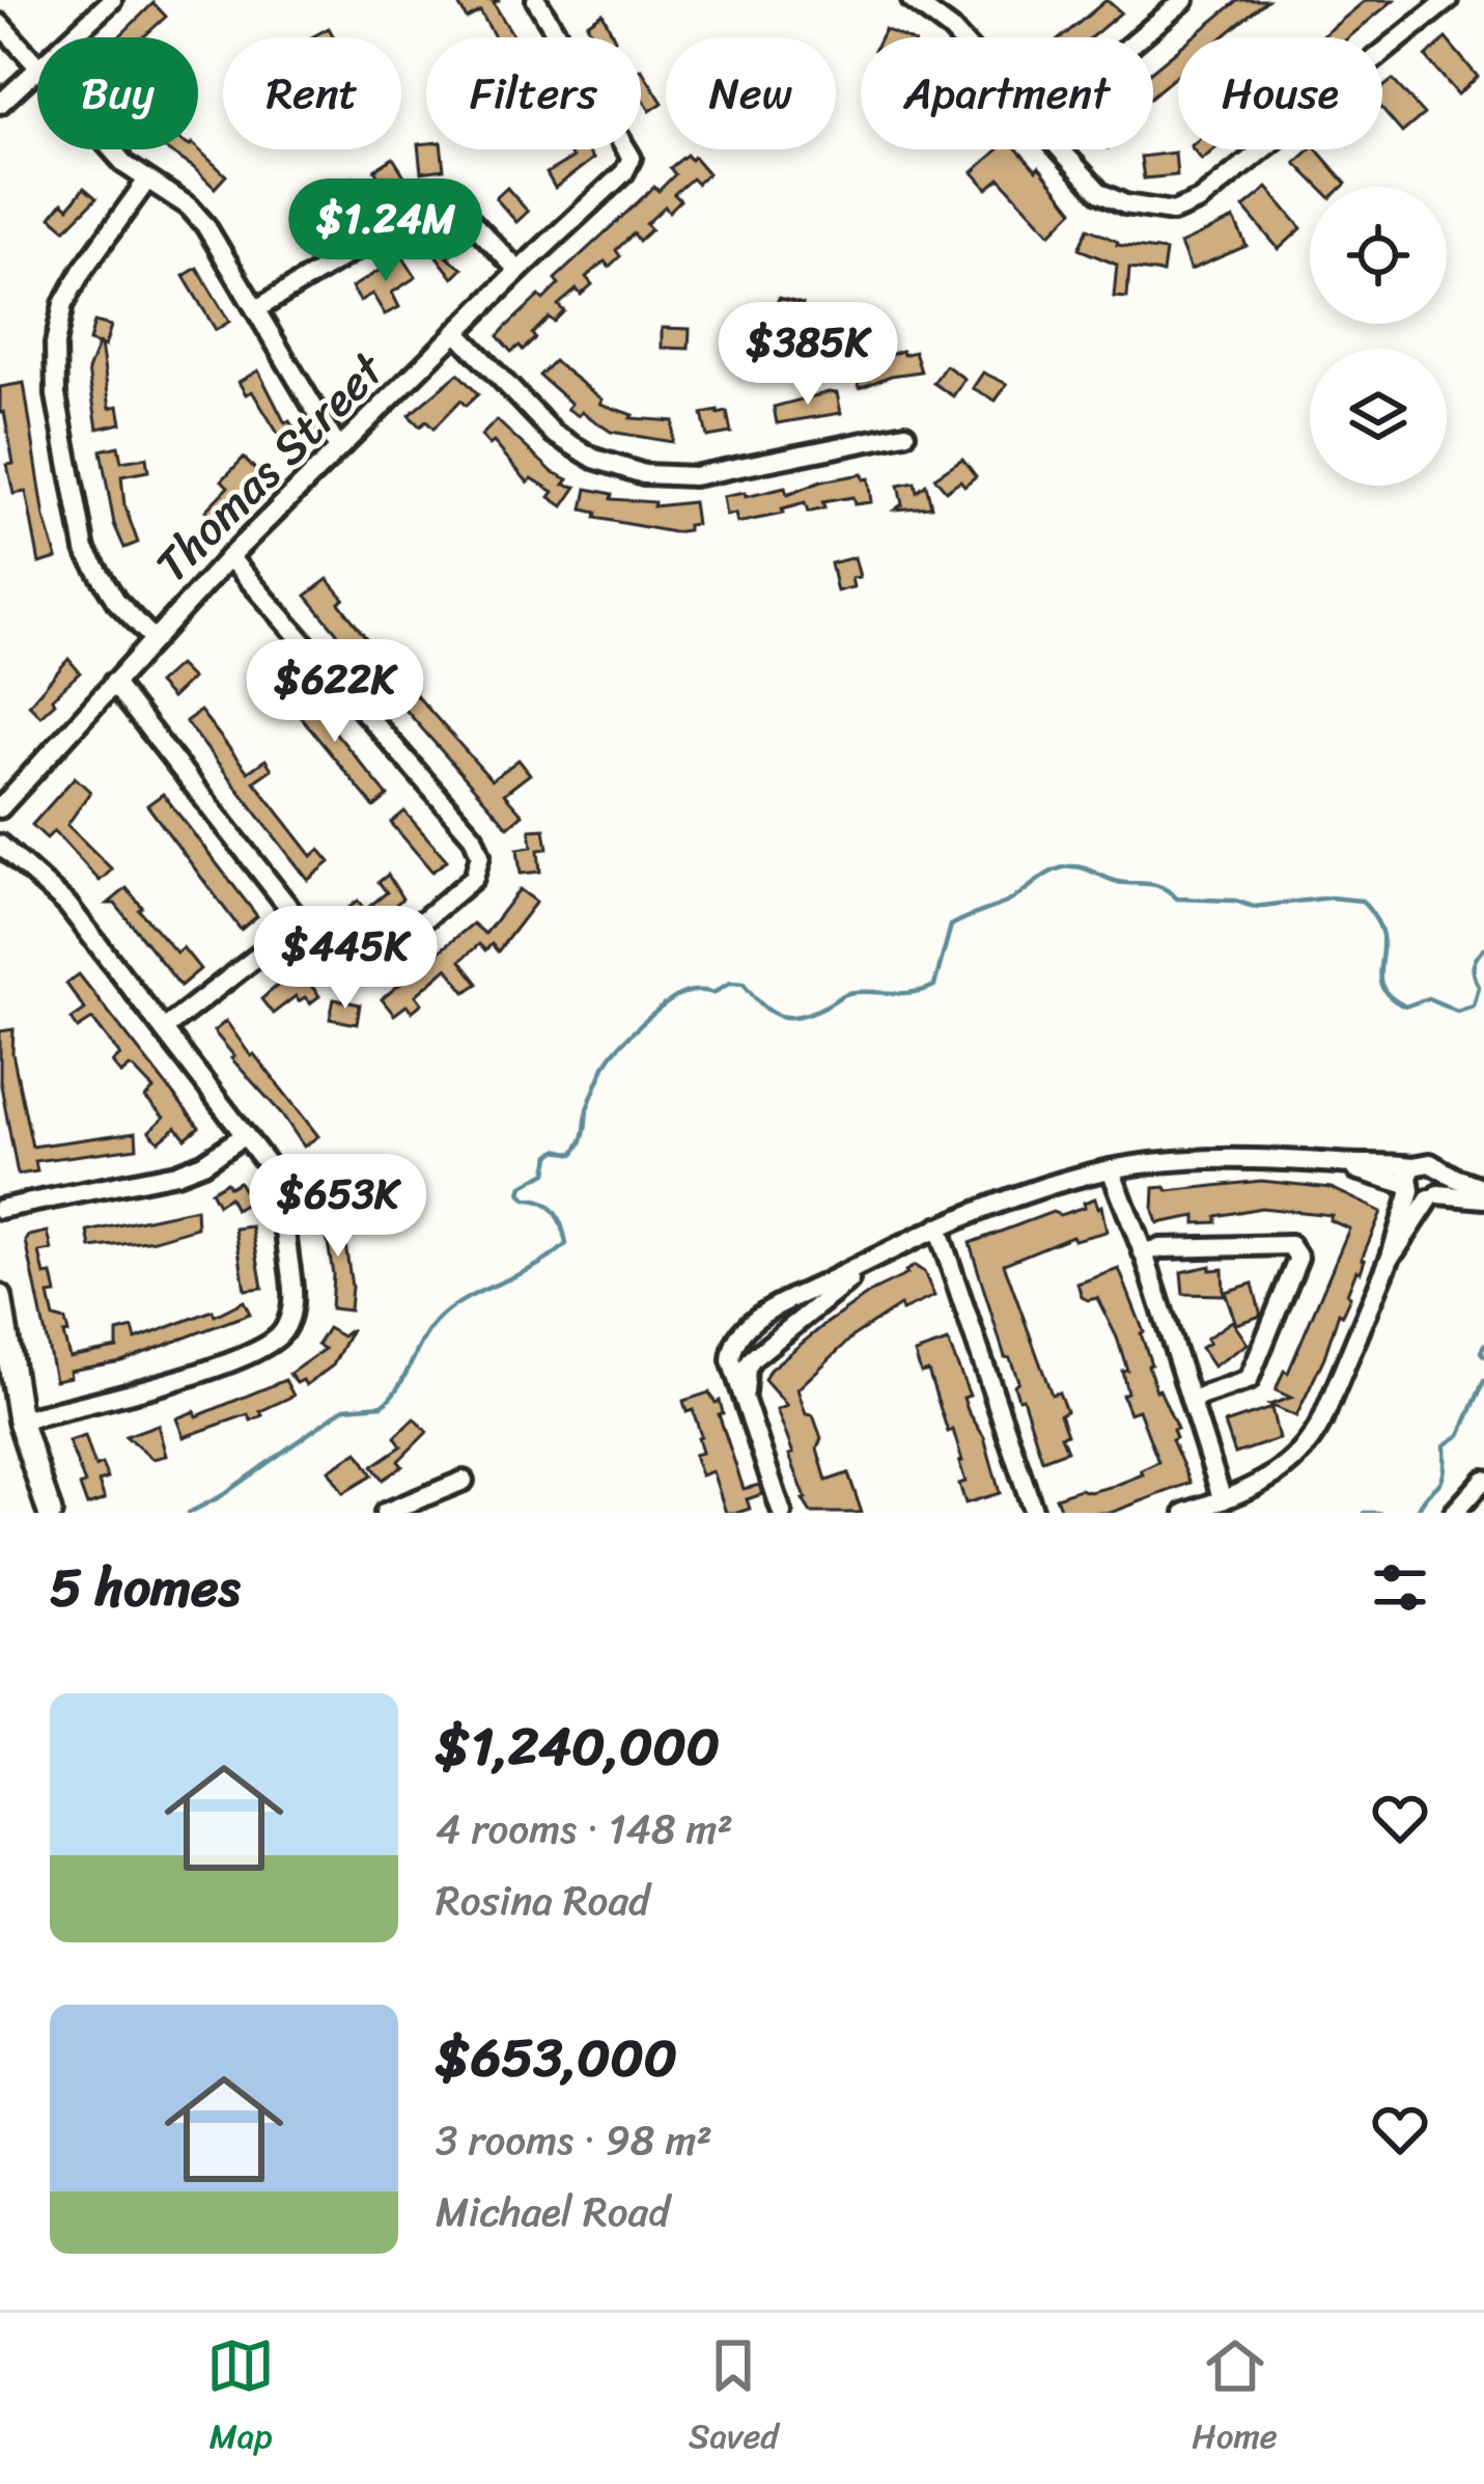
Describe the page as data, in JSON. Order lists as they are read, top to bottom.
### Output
{
  "streets": {
    "street": ["Thomas Street"]
  },
  "page": {
    "chip": [
      "Buy",
      "Rent",
      "Filters",
      "New",
      "Apartment",
      "House"
    ],
    "price": [
      "$1.24M",
      "$385K",
      "$622K",
      "$445K",
      "$653K"
    ],
    "heading": "5 homes",
    "list": [
      {
        "name": "$1,240,000",
        "note": "4 rooms · 148 m² · Rosina Road"
      },
      {
        "name": "$653,000",
        "note": "3 rooms · 98 m² · Michael Road"
      }
    ],
    "tabs": ["Map", "Saved", "Home"]
  }
}
